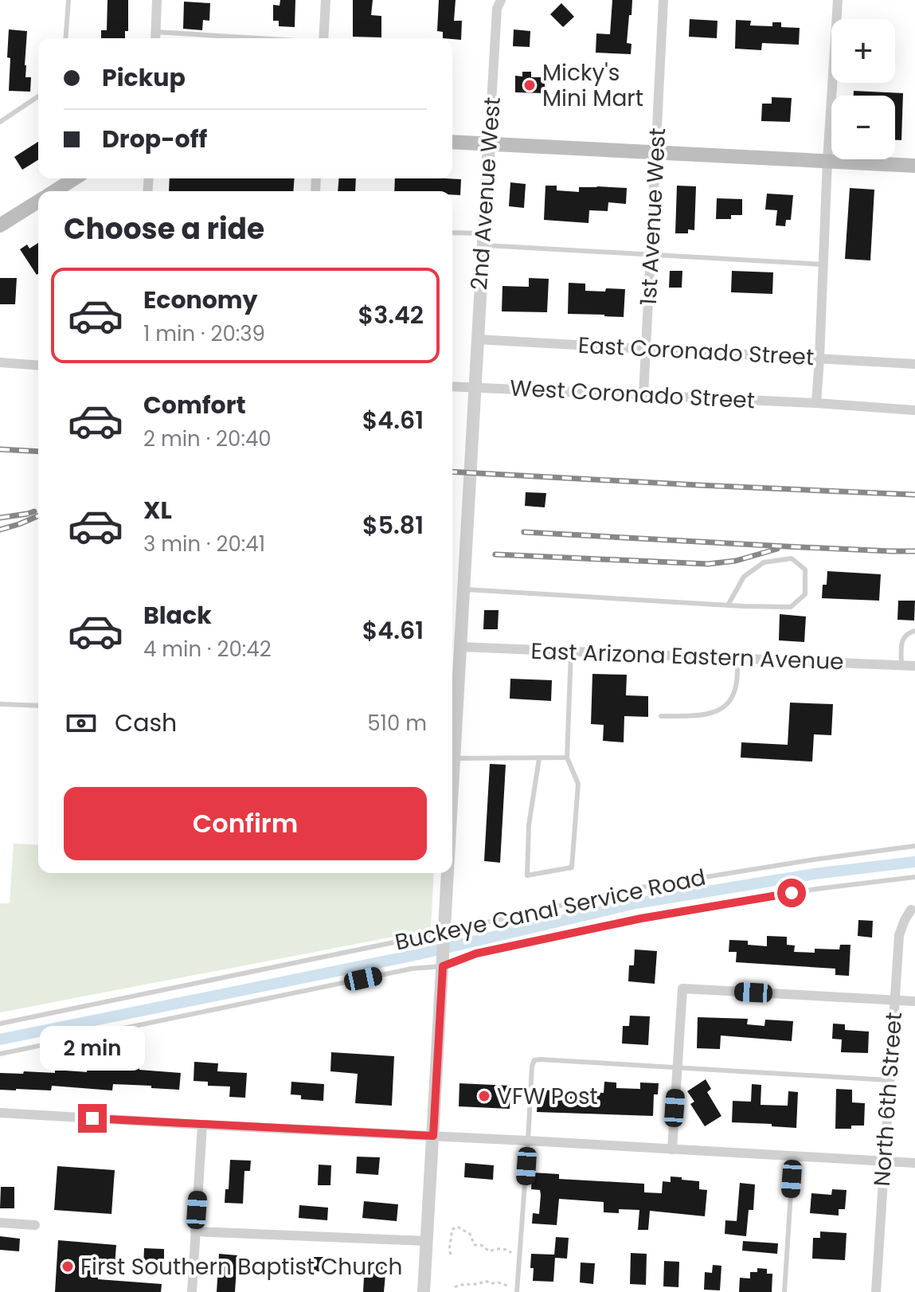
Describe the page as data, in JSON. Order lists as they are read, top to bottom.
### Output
{
  "streets": {
    "street": [
      "2nd Avenue West",
      "1st Avenue West",
      "East Coronado Street",
      "West Coronado Street",
      "East Arizona Eastern Avenue",
      "North 6th Street"
    ],
    "lane": ["Buckeye Canal Service Road"]
  },
  "crossings": [
    ["2nd Avenue West", "East Coronado Street"],
    ["2nd Avenue West", "West Coronado Street"],
    ["2nd Avenue West", "East Arizona Eastern Avenue"],
    ["2nd Avenue West", "Buckeye Canal Service Road"],
    ["1st Avenue West", "East Coronado Street"],
    ["1st Avenue West", "West Coronado Street"],
    ["East Coronado Street", "West Coronado Street"]
  ],
  "places": ["Micky's Mini Mart", "VFW Post", "First Southern Baptist Church"],
  "page": {
    "map_buttons": ["+", "−"],
    "banner": ["Pickup", "Drop-off"],
    "heading": "Choose a ride",
    "list": [
      {
        "name": "Economy",
        "note": "1 min · 20:39",
        "value": "$3.42"
      },
      {
        "name": "Comfort",
        "note": "2 min · 20:40",
        "value": "$4.61"
      },
      {
        "name": "XL",
        "note": "3 min · 20:41",
        "value": "$5.81"
      },
      {
        "name": "Black",
        "note": "4 min · 20:42",
        "value": "$4.61"
      }
    ],
    "pay": ["Cash", "510 m"],
    "buttons": "Confirm",
    "bubble": "2 min"
  }
}
